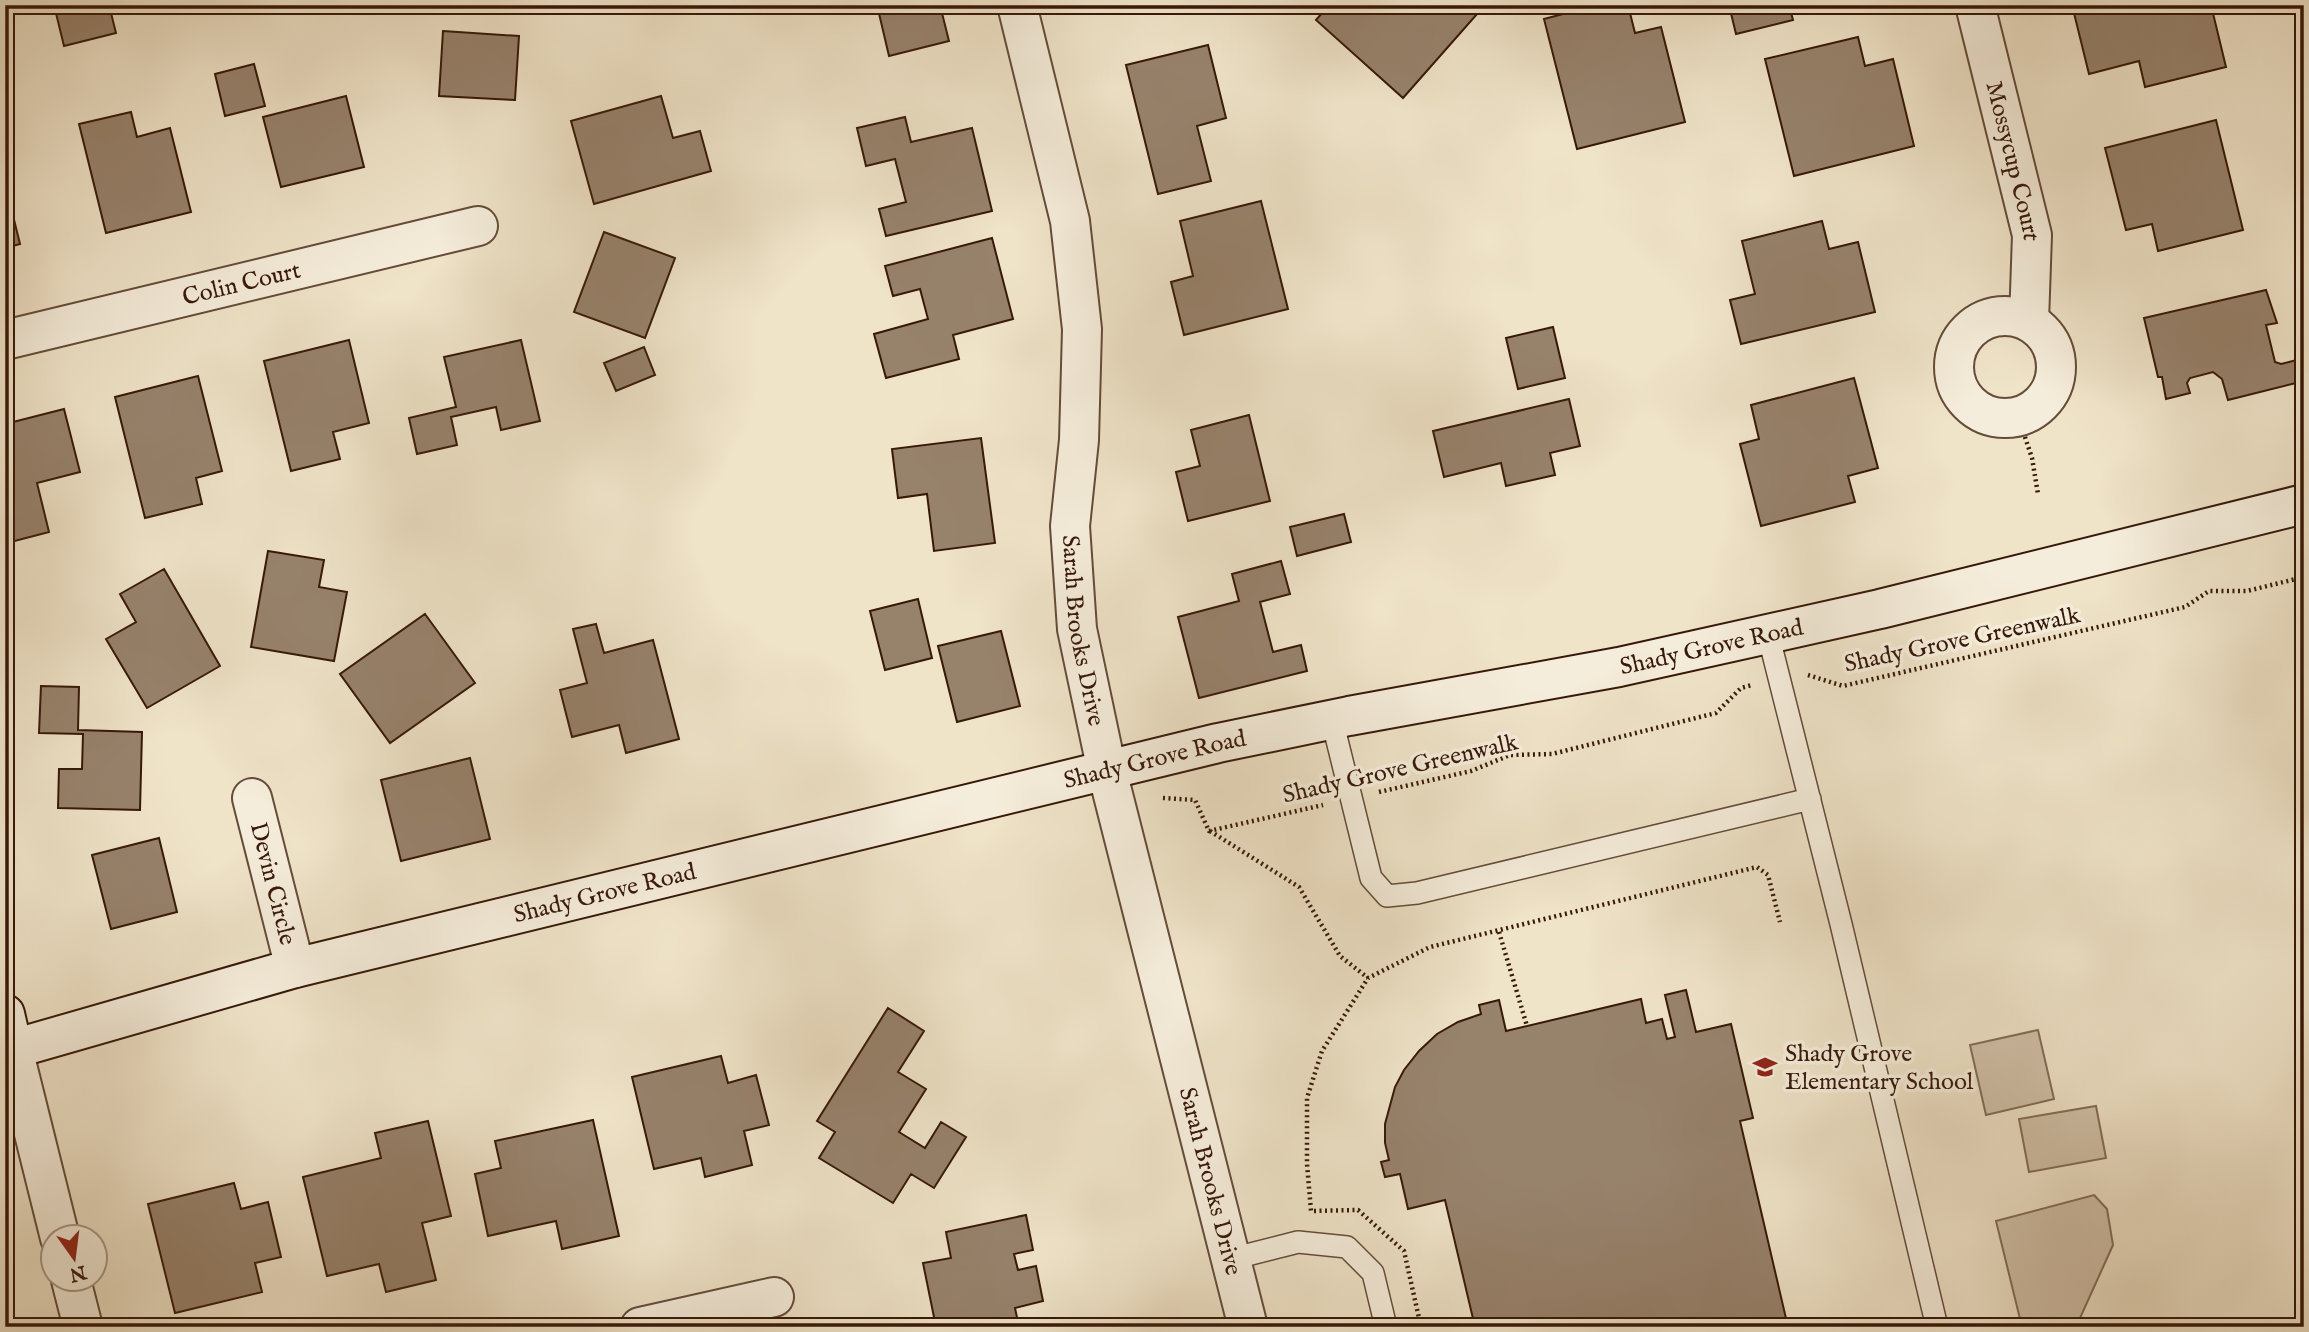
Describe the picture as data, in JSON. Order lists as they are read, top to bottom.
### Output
{
  "streets": {
    "street": [
      "Mossycup Court",
      "Colin Court",
      "Sarah Brooks Drive",
      "Shady Grove Road",
      "Devin Circle"
    ],
    "path": ["Shady Grove Greenwalk"]
  },
  "crossings": [
    ["Sarah Brooks Drive", "Shady Grove Road"],
    ["Shady Grove Road", "Devin Circle"]
  ],
  "places": {
    "school or university": ["Shady Grove Elementary School"]
  },
  "north": "bottom"
}
